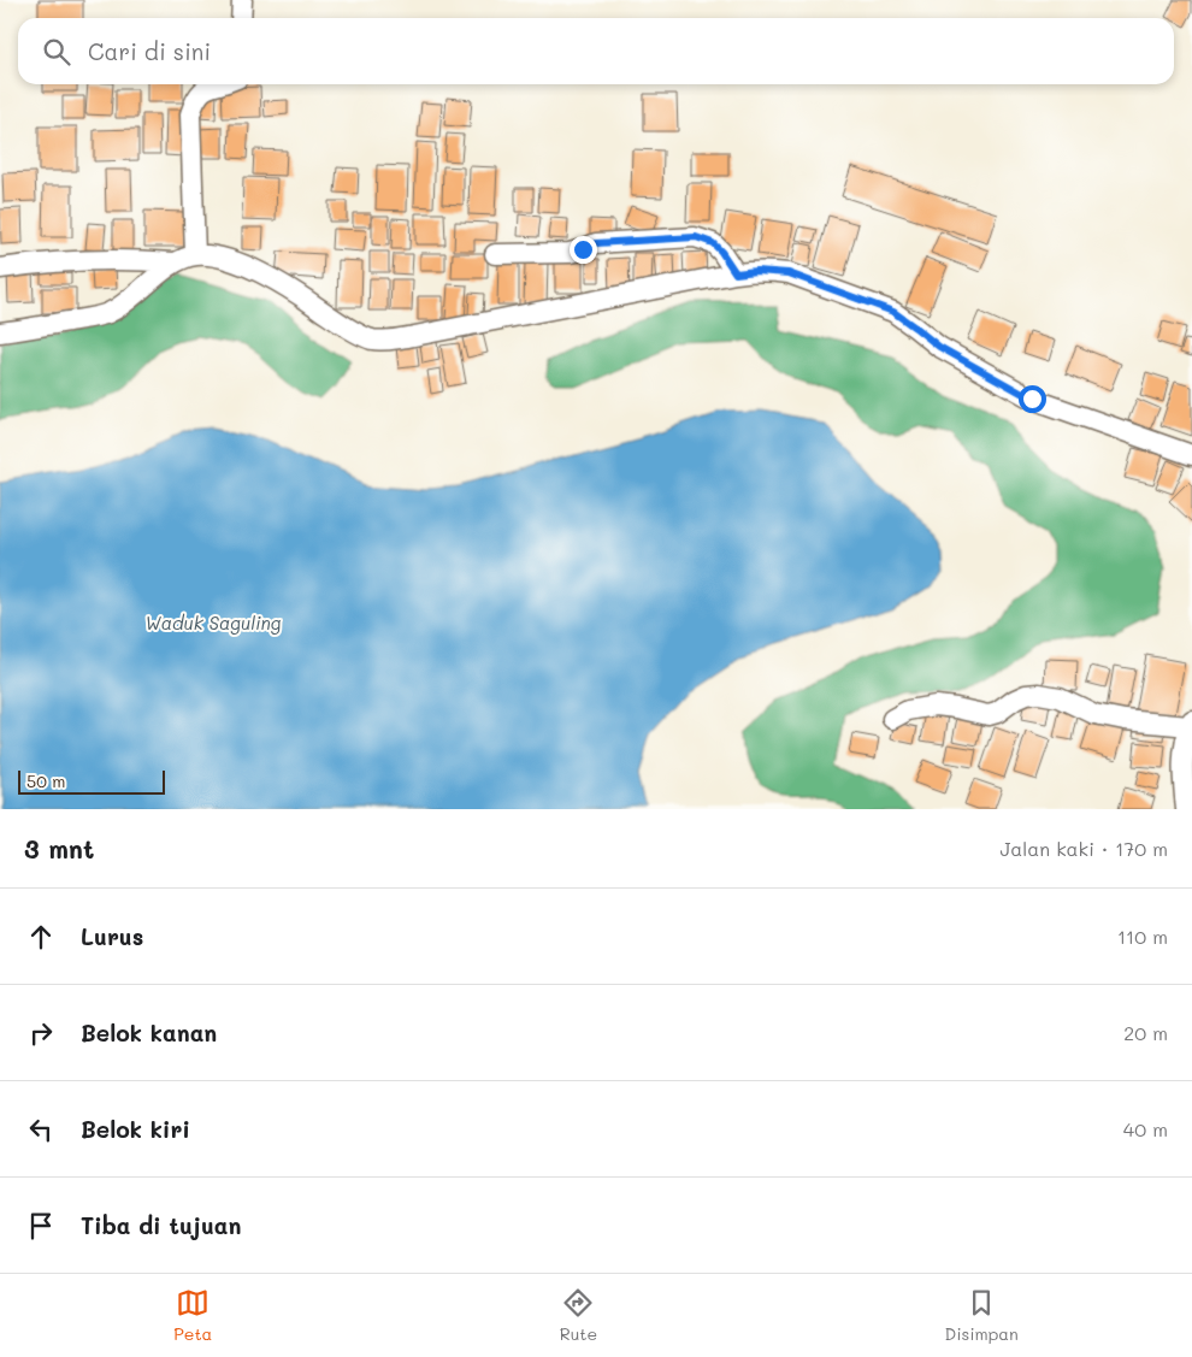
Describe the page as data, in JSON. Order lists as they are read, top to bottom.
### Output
{
  "water": ["Waduk Saguling"],
  "scale_bar": "50 m",
  "page": {
    "search": "Cari di sini",
    "scale": "50 m",
    "heading": ["3 mnt", "Jalan kaki · 170 m"],
    "list": [
      ["Lurus", "110 m"],
      ["Belok kanan", "20 m"],
      ["Belok kiri", "40 m"],
      "Tiba di tujuan"
    ],
    "nav": ["Peta", "Rute", "Disimpan"]
  }
}
